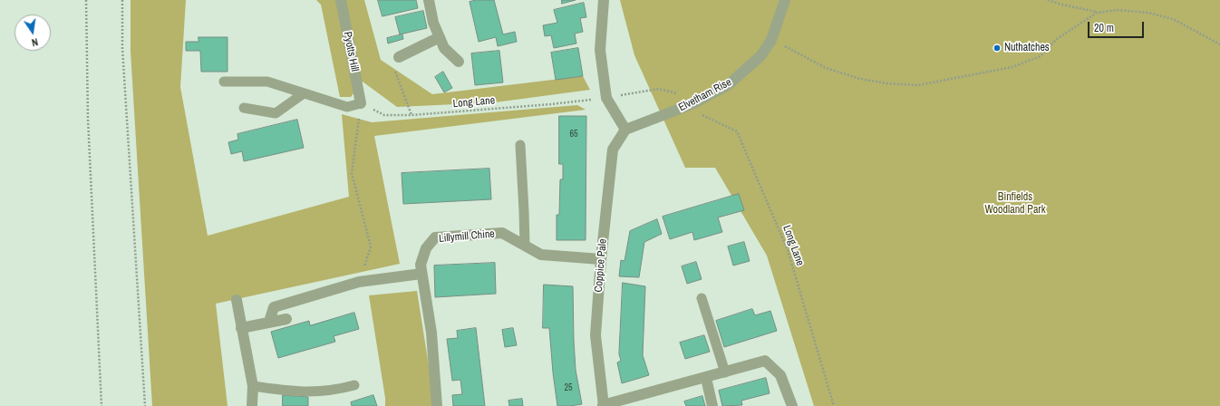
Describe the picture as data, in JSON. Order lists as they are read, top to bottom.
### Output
{
  "streets": {
    "street": [
      "Pyotts Hill",
      "Elvetham Rise",
      "Lillymill Chine",
      "Coppice Pale"
    ],
    "path": ["Long Lane"]
  },
  "crossings": [
    ["Pyotts Hill", "Long Lane"],
    ["Elvetham Rise", "Coppice Pale"],
    ["Lillymill Chine", "Coppice Pale"]
  ],
  "parks": ["Binfields Woodland Park"],
  "places": ["Nuthatches"],
  "house_numbers": ["65", "25"],
  "scale_bar": "20 m",
  "north": "bottom"
}
